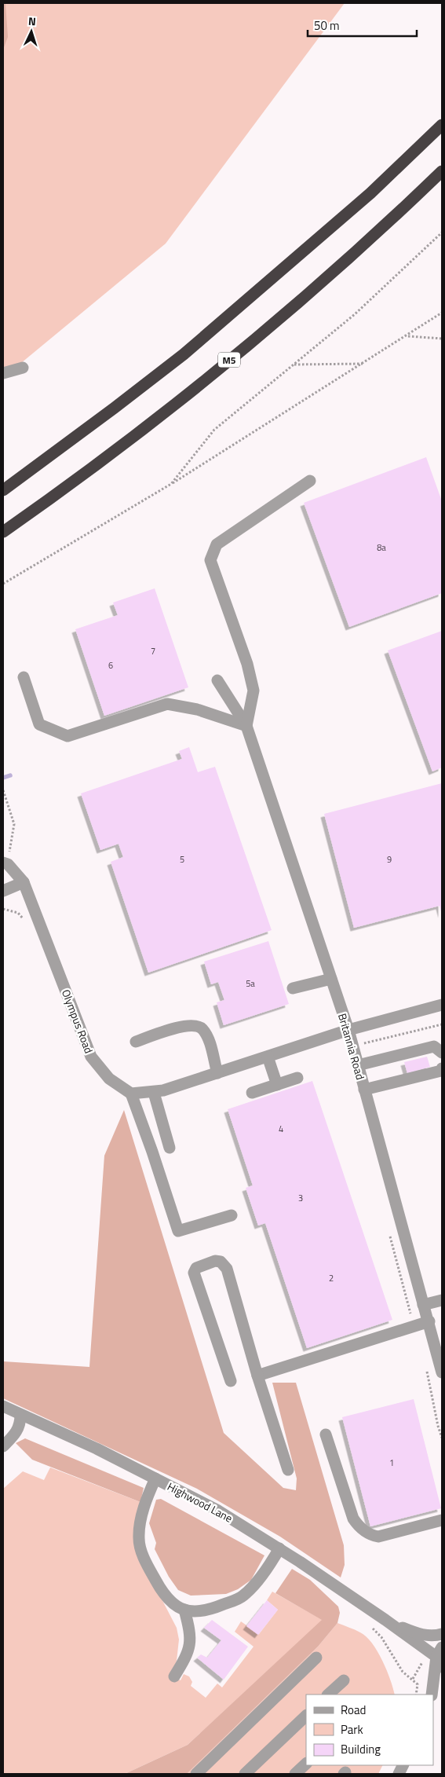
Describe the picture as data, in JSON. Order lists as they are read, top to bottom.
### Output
{
  "streets": {
    "highway": ["M5"],
    "street": ["Olympus Road", "Britannia Road", "Highwood Lane"]
  },
  "house_numbers": [
    "8a",
    "7",
    "6",
    "5",
    "9",
    "5a",
    "4",
    "3",
    "2",
    "1"
  ],
  "legend": ["Road", "Park", "Building"],
  "scale_bar": "50 m",
  "north": "top"
}
